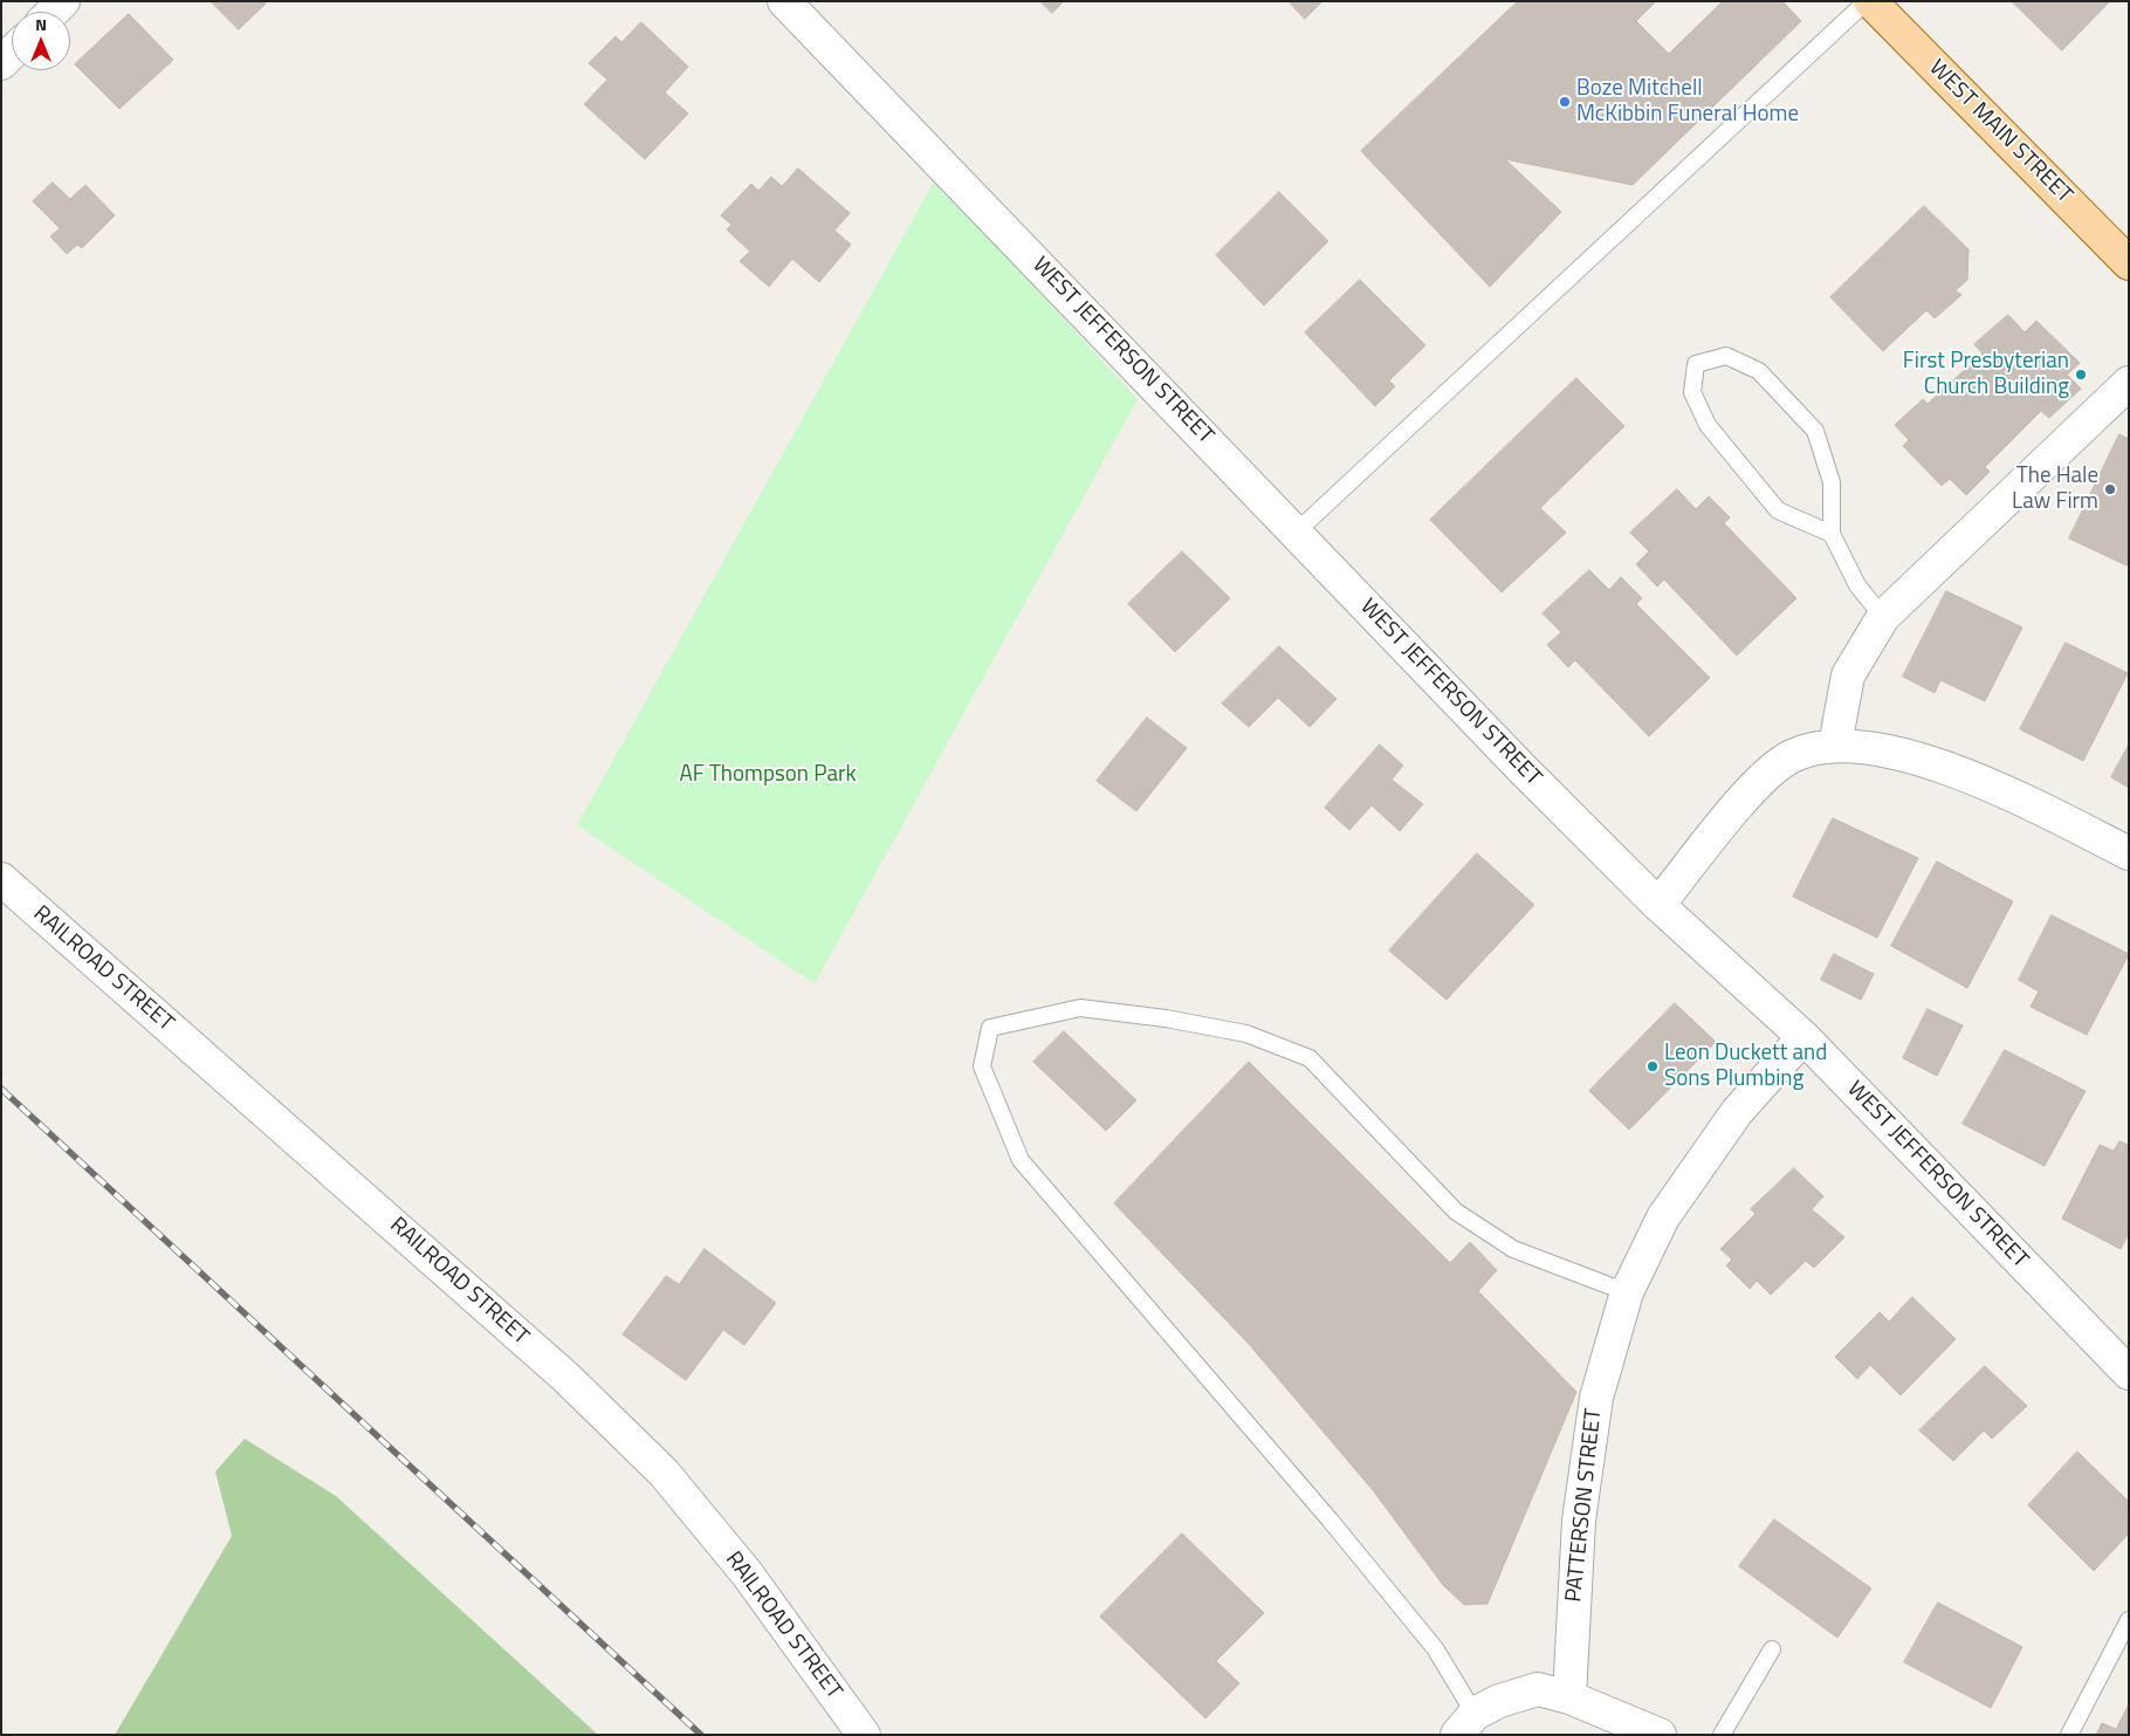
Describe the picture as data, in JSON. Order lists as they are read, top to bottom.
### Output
{
  "streets": {
    "main road": ["WEST MAIN STREET"],
    "street": ["WEST JEFFERSON STREET", "RAILROAD STREET", "PATTERSON STREET"]
  },
  "crossings": [
    ["WEST JEFFERSON STREET", "PATTERSON STREET"]
  ],
  "parks": ["AF Thompson Park"],
  "places": [
    "Boze Mitchell McKibbin Funeral Home",
    "First Presbyterian Church Building",
    "The Hale Law Firm",
    "Leon Duckett and Sons Plumbing"
  ],
  "north": "top"
}
